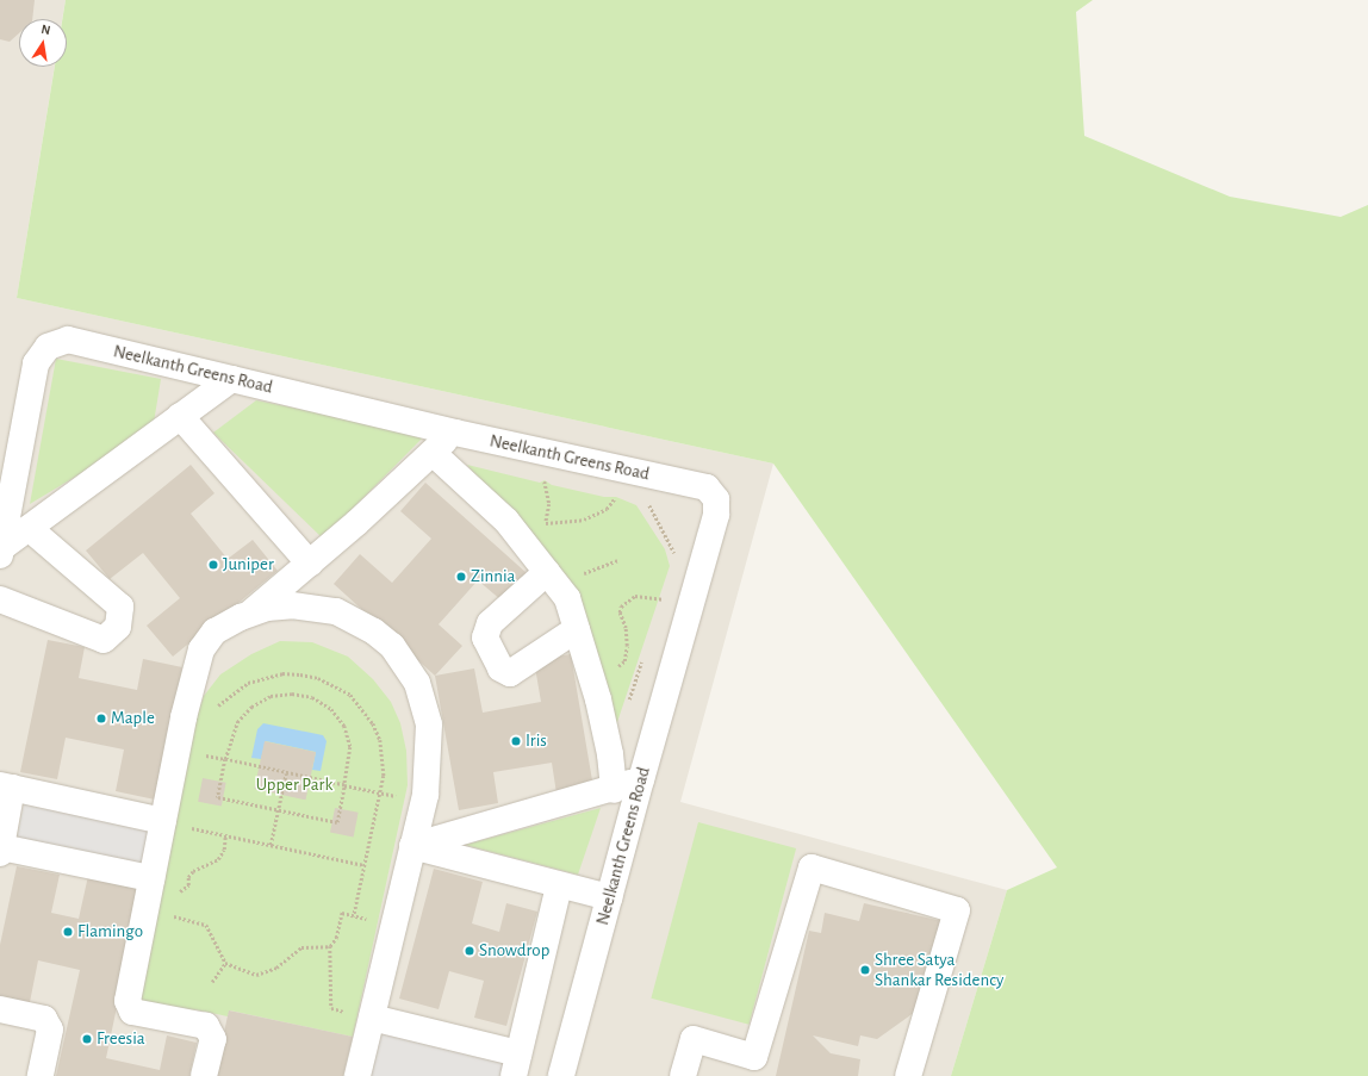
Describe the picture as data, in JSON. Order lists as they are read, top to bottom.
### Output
{
  "streets": {
    "street": ["Neelkanth Greens Road"]
  },
  "parks": ["Upper Park"],
  "places": [
    "Juniper",
    "Zinnia",
    "Maple",
    "Iris",
    "Flamingo",
    "Snowdrop",
    "Shree Satya Shankar Residency",
    "Freesia"
  ],
  "north": "top"
}
